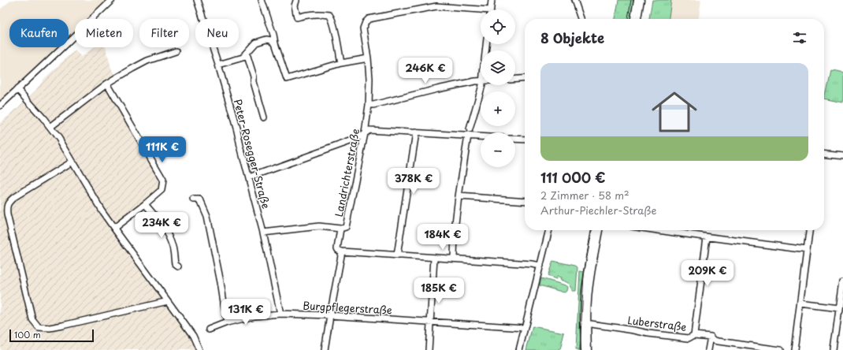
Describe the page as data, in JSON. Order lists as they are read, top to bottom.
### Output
{
  "streets": {
    "street": [
      "Peter-Rosegger-Straße",
      "Landrichterstraße",
      "Burgpflegerstraße",
      "Luberstraße"
    ]
  },
  "crossings": [
    ["Peter-Rosegger-Straße", "Burgpflegerstraße"],
    ["Landrichterstraße", "Burgpflegerstraße"]
  ],
  "scale_bar": "100 m",
  "page": {
    "map_buttons": ["+", "−"],
    "chip": [
      "Kaufen",
      "Mieten",
      "Filter",
      "Neu"
    ],
    "heading": "8 Objekte",
    "list": [
      {
        "name": "111 000 €",
        "note": "2 Zimmer · 58 m² · Arthur-Piechler-Straße"
      }
    ],
    "price": [
      "246K €",
      "111K €",
      "378K €",
      "234K €",
      "184K €",
      "209K €",
      "185K €",
      "131K €"
    ],
    "scale": "100 m"
  }
}
